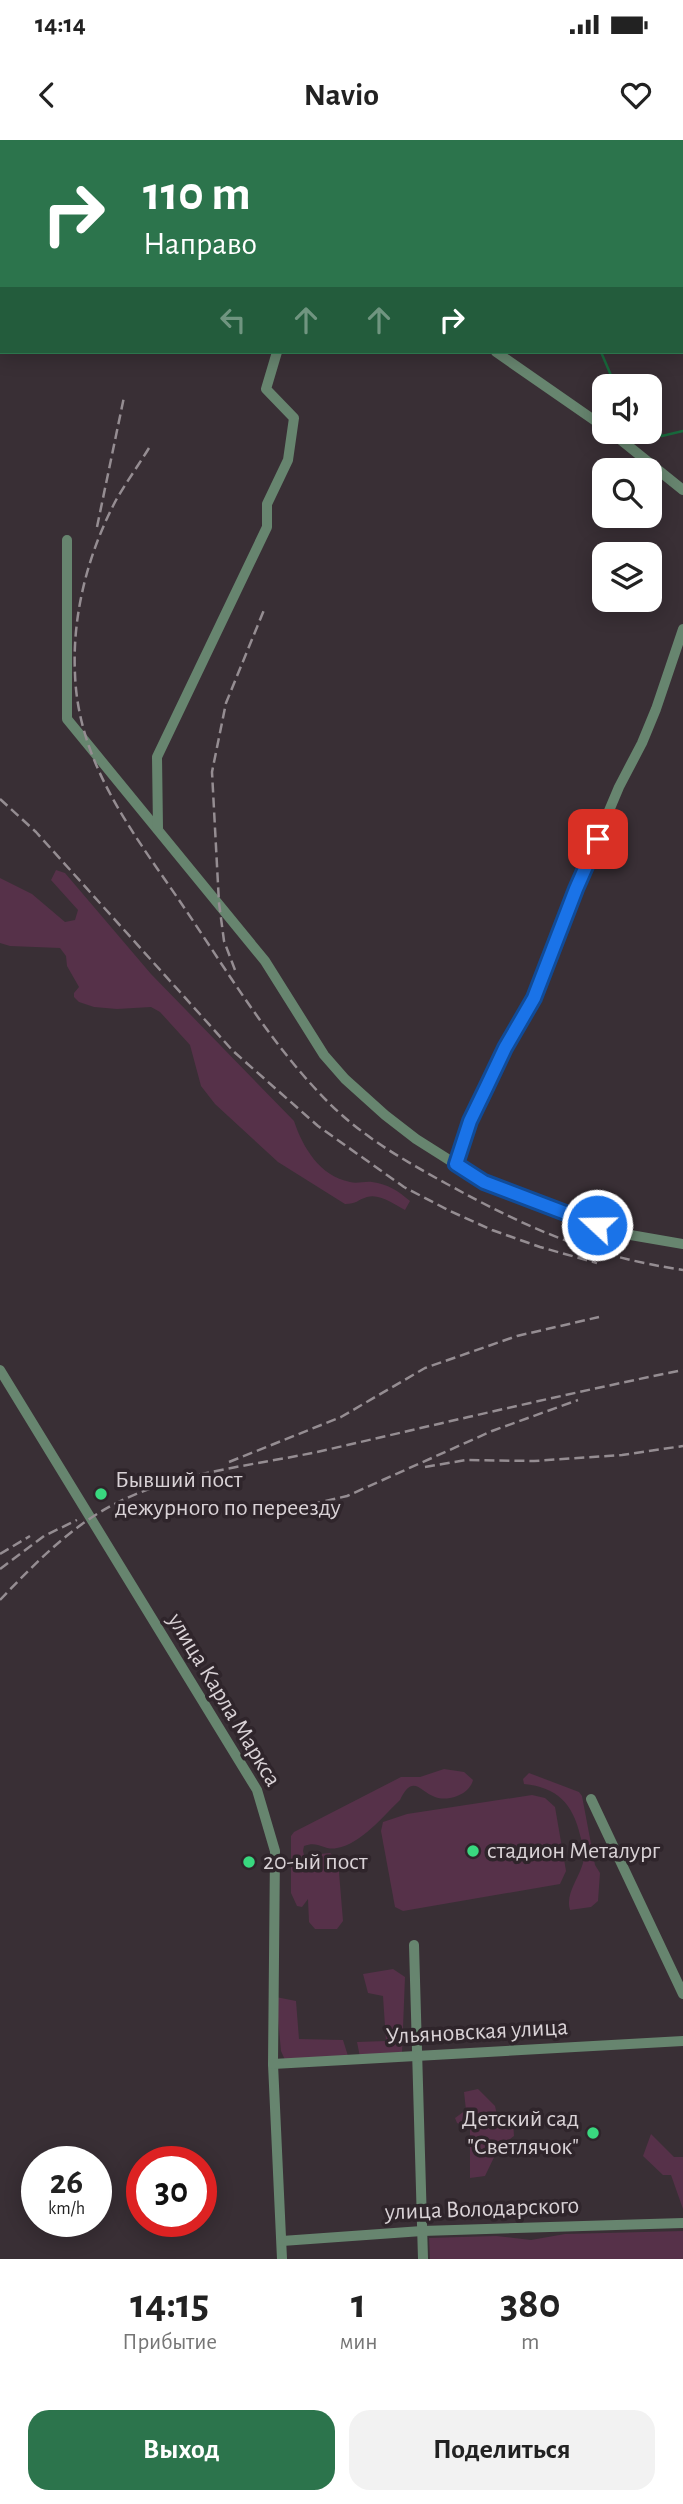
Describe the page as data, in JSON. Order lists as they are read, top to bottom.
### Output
{
  "streets": {
    "street": ["улица Карла Маркса", "Ульяновская улица", "улица Володарского"]
  },
  "crossings": [
    ["улица Карла Маркса", "Ульяновская улица"],
    ["улица Карла Маркса", "улица Володарского"]
  ],
  "places": [
    "Бывший пост дежурного по переезду",
    "стадион Металург",
    "20-ый пост",
    "Детский сад \"Светлячок\""
  ],
  "page": {
    "status": "14:14",
    "header": "Navio",
    "turn": ["110 m", "Направо"],
    "speed": "26 km/h",
    "limit": "30",
    "eta": [
      "14:15",
      "Прибытие",
      "1",
      "мин",
      "380",
      "m"
    ],
    "buttons": ["Выход", "Поделиться"]
  }
}
